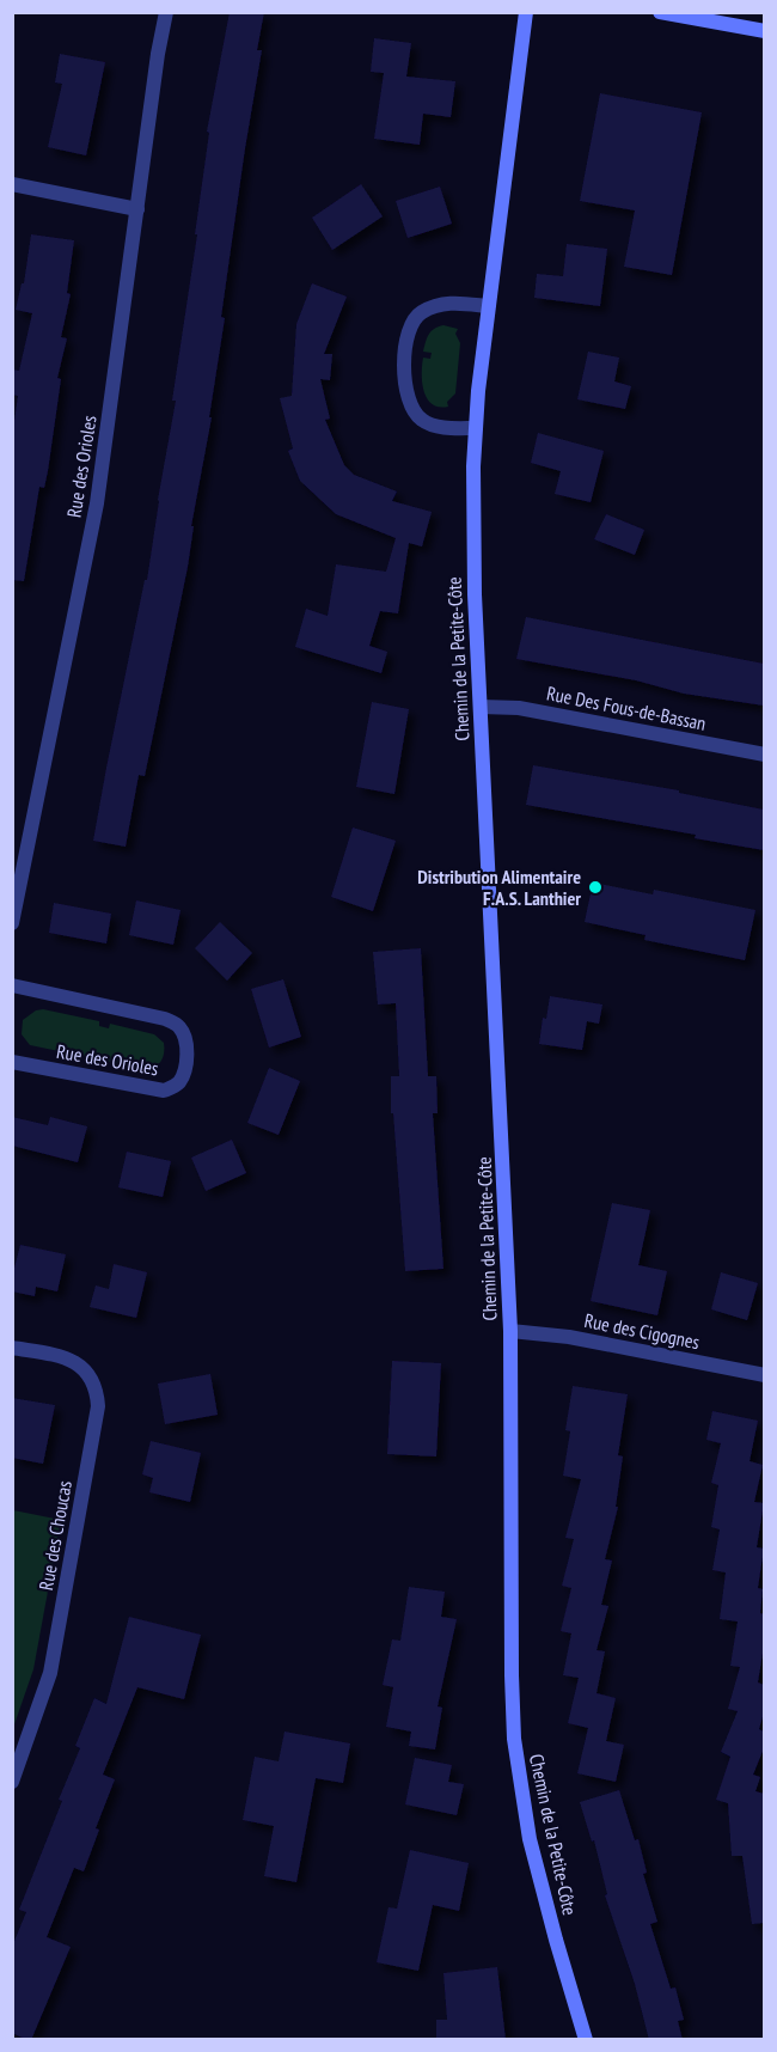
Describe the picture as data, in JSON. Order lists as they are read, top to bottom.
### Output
{
  "streets": {
    "street": [
      "Rue des Orioles",
      "Chemin de la Petite-Côte",
      "Rue Des Fous-de-Bassan",
      "Rue des Cigognes",
      "Rue des Choucas"
    ]
  },
  "crossings": [
    ["Chemin de la Petite-Côte", "Rue Des Fous-de-Bassan"],
    ["Chemin de la Petite-Côte", "Rue des Cigognes"]
  ],
  "places": ["Distribution Alimentaire F.A.S. Lanthier"]
}
